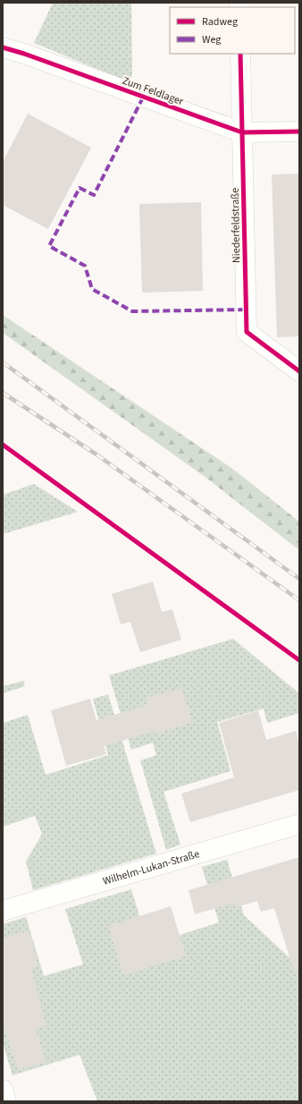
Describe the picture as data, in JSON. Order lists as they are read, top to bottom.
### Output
{
  "streets": {
    "street": ["Zum Feldlager", "Niederfeldstraße", "Wilhelm-Lukan-Straße"]
  },
  "crossings": [
    ["Zum Feldlager", "Niederfeldstraße"]
  ],
  "legend": ["Radweg", "Weg"]
}
